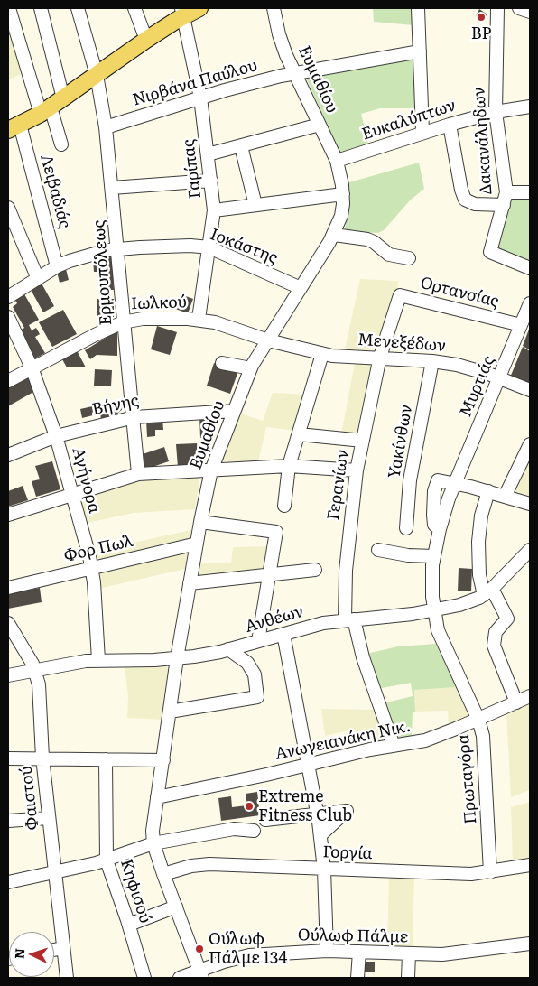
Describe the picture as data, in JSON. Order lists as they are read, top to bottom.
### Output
{
  "streets": {
    "street": [
      "Ευμαθίου",
      "Νιρβάνα Παύλου",
      "Ευκαλύπτων",
      "Δακανάληδων",
      "Γαρίπας",
      "Λειβαδιάς",
      "Ιοκάστης",
      "Ερμουπόλεως",
      "Ορτανσίας",
      "Ιωλκού",
      "Μενεξέδων",
      "Μυρτιάς",
      "Βήνης",
      "Υακίνθων",
      "Αγήνορα",
      "Γερανίων",
      "Φορ Πωλ",
      "Ανθέων",
      "Ανωγειανάκη Νικ.",
      "Πρωταγόρα",
      "Φαιστού",
      "Γοργία",
      "Κηφισού",
      "Ούλωφ Πάλμε"
    ]
  },
  "crossings": [
    ["Ευμαθίου", "Νιρβάνα Παύλου"],
    ["Ευμαθίου", "Ευκαλύπτων"],
    ["Ευμαθίου", "Ιοκάστης"],
    ["Ευμαθίου", "Ιωλκού"],
    ["Ευμαθίου", "Μενεξέδων"],
    ["Ευμαθίου", "Βήνης"],
    ["Ευμαθίου", "Φορ Πωλ"],
    ["Ευμαθίου", "Ανθέων"],
    ["Ευμαθίου", "Ανωγειανάκη Νικ."],
    ["Ευμαθίου", "Γοργία"],
    ["Ευμαθίου", "Ούλωφ Πάλμε"],
    ["Νιρβάνα Παύλου", "Γαρίπας"],
    ["Νιρβάνα Παύλου", "Ερμουπόλεως"],
    ["Ευκαλύπτων", "Δακανάληδων"],
    ["Γαρίπας", "Ιοκάστης"],
    ["Γαρίπας", "Ιωλκού"],
    ["Λειβαδιάς", "Ιοκάστης"],
    ["Ιοκάστης", "Ερμουπόλεως"],
    ["Ερμουπόλεως", "Ιωλκού"],
    ["Ερμουπόλεως", "Βήνης"],
    ["Ορτανσίας", "Μενεξέδων"],
    ["Ορτανσίας", "Μυρτιάς"],
    ["Ορτανσίας", "Γερανίων"],
    ["Ιωλκού", "Μενεξέδων"],
    ["Ιωλκού", "Αγήνορα"],
    ["Μενεξέδων", "Μυρτιάς"],
    ["Μενεξέδων", "Υακίνθων"],
    ["Μενεξέδων", "Γερανίων"],
    ["Μυρτιάς", "Ανθέων"],
    ["Μυρτιάς", "Πρωταγόρα"],
    ["Βήνης", "Αγήνορα"],
    ["Αγήνορα", "Φορ Πωλ"],
    ["Αγήνορα", "Ανθέων"],
    ["Γερανίων", "Ανθέων"],
    ["Γερανίων", "Ανωγειανάκη Νικ."],
    ["Ανθέων", "Πρωταγόρα"],
    ["Ανθέων", "Φαιστού"],
    ["Ανωγειανάκη Νικ.", "Πρωταγόρα"],
    ["Πρωταγόρα", "Γοργία"]
  ],
  "places": ["BP", "Extreme Fitness Club", "Ούλωφ Πάλμε 134"],
  "north": "left"
}
